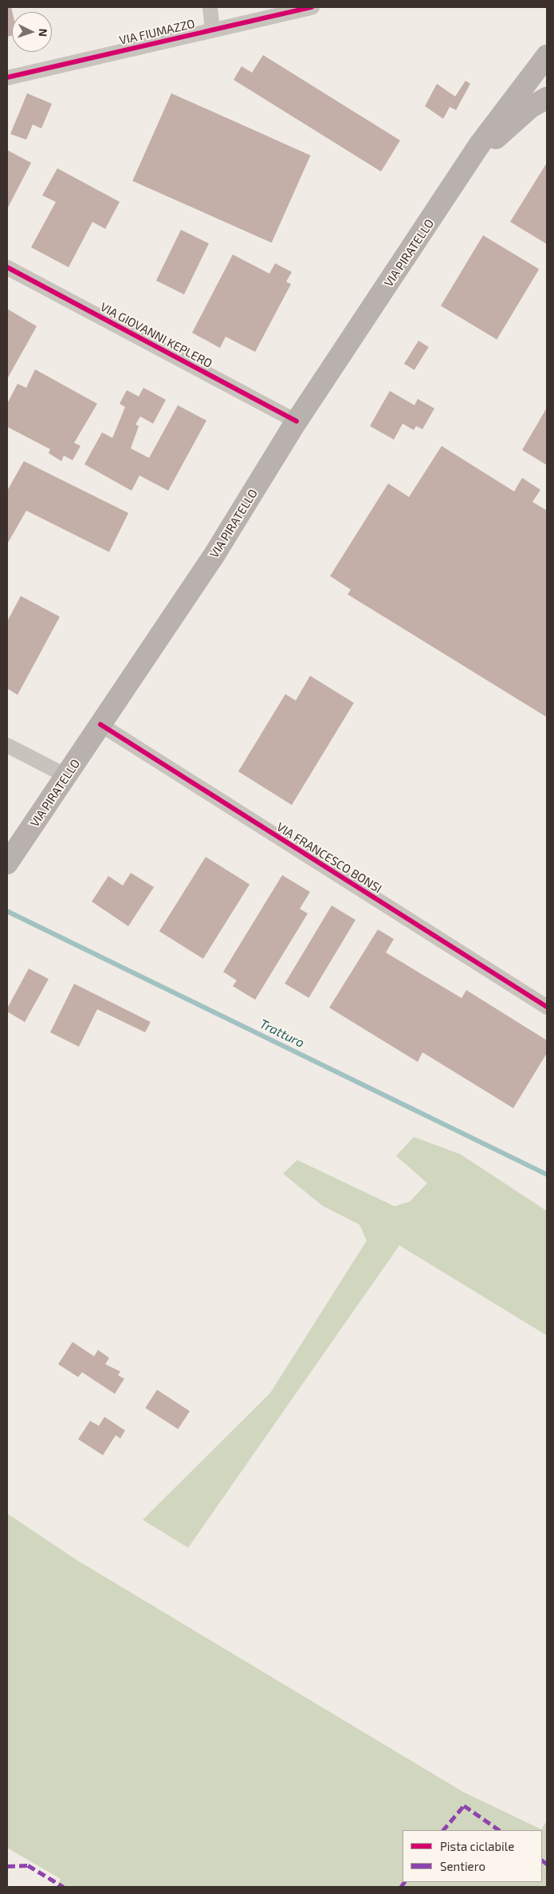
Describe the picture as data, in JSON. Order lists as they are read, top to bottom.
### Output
{
  "streets": {
    "main road": ["VIA PIRATELLO"],
    "street": ["VIA FIUMAZZO", "VIA GIOVANNI KEPLERO", "VIA FRANCESCO BONSI"]
  },
  "crossings": [
    ["VIA PIRATELLO", "VIA GIOVANNI KEPLERO"],
    ["VIA PIRATELLO", "VIA FRANCESCO BONSI"]
  ],
  "water": ["Tratturo"],
  "legend": ["Pista ciclabile", "Sentiero"],
  "north": "right"
}
